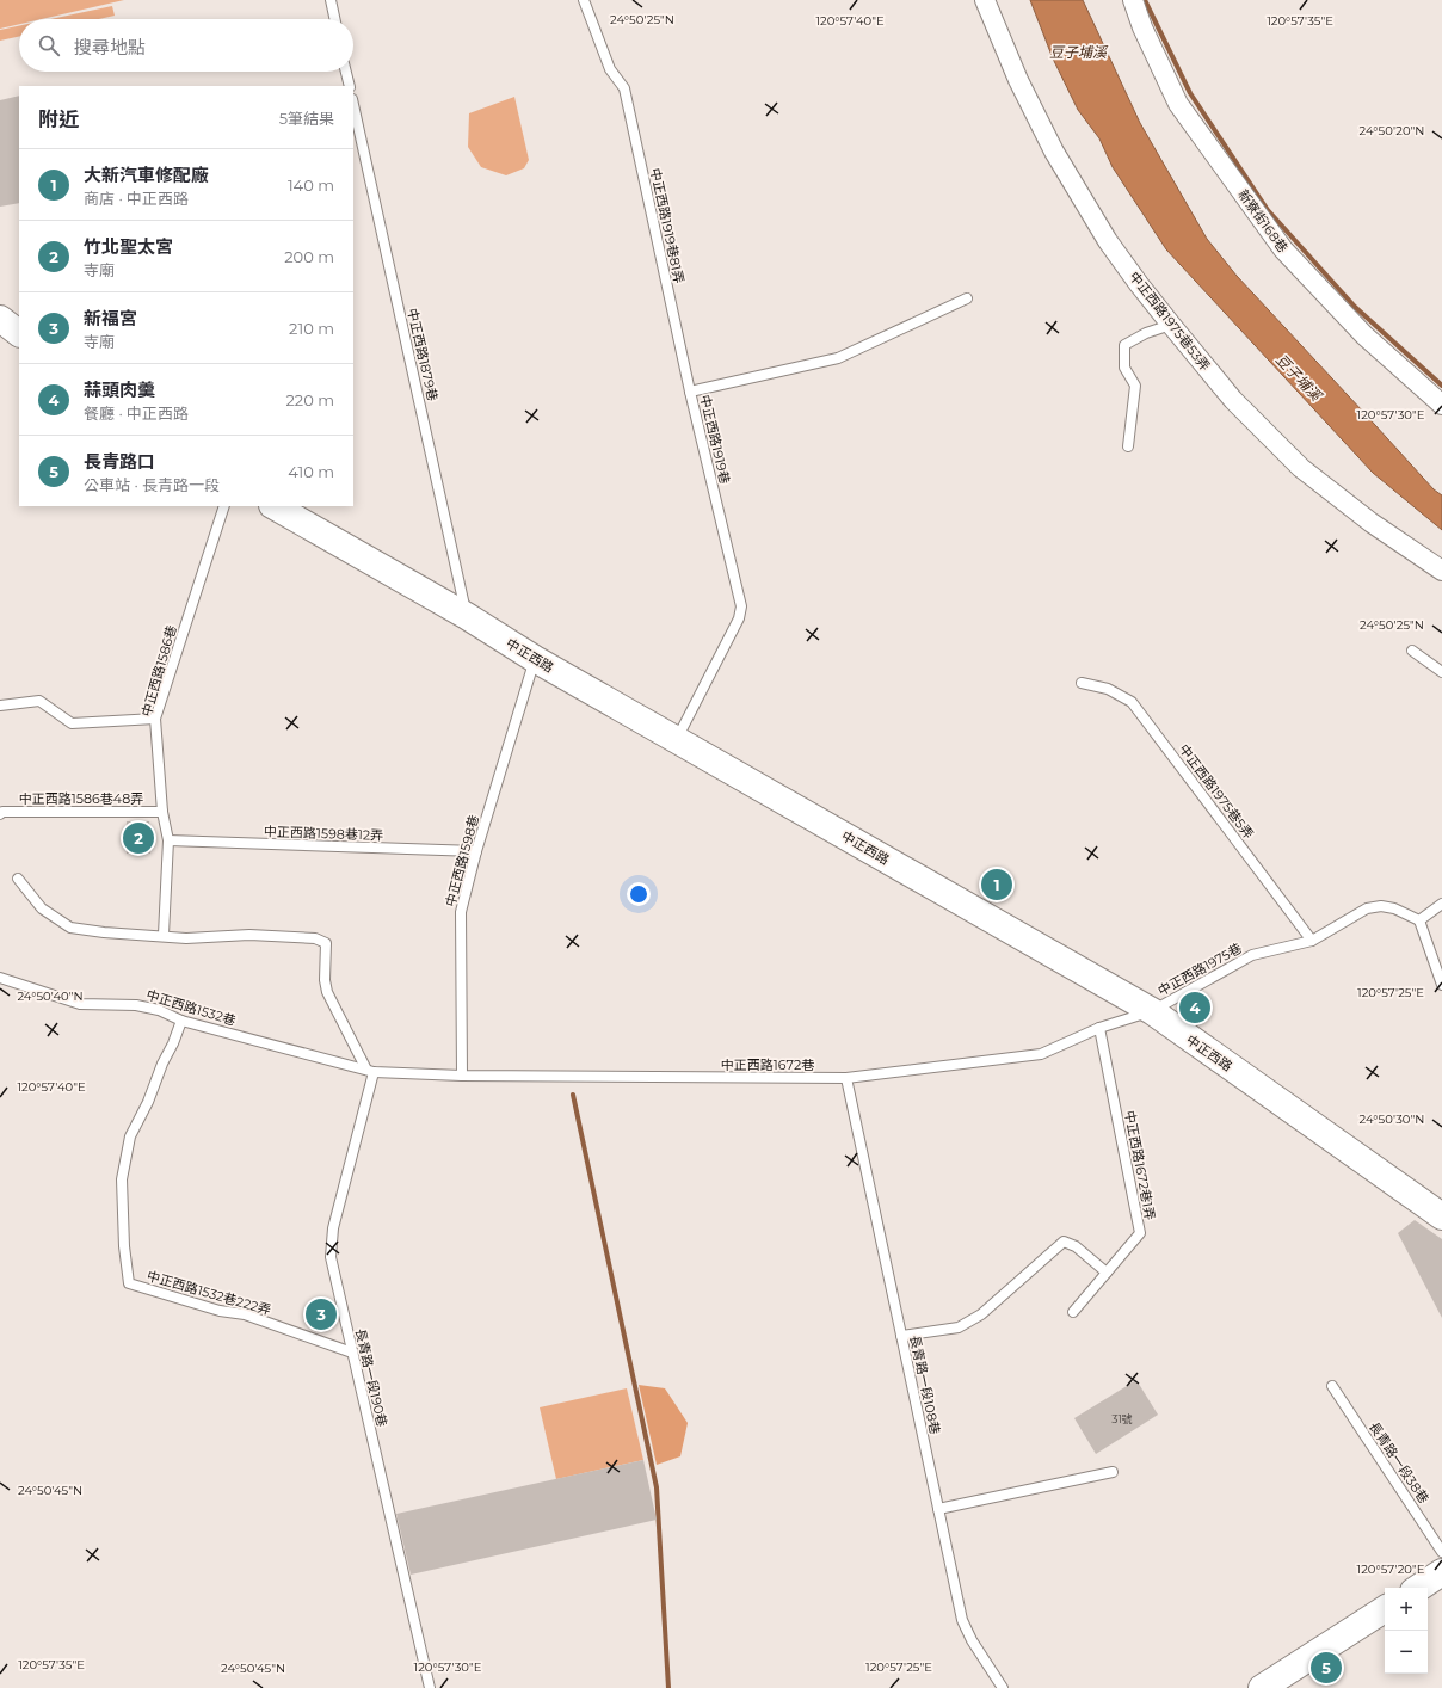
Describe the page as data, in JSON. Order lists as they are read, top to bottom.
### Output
{
  "streets": {
    "main road": ["中正西路"],
    "street": ["新寮街168巷", "中正西路1975巷53弄"],
    "lane": [
      "中正西路1919巷81弄",
      "中正西路1879巷",
      "中正西路1919巷",
      "中正西路1586巷",
      "中正西路1975巷5弄",
      "中正西路1586巷48弄",
      "中正西路1598巷12弄",
      "中正西路1598巷",
      "中正西路1975巷",
      "中正西路1532巷",
      "中正西路1672巷",
      "中正西路1672巷1弄",
      "中正西路1532巷222弄",
      "長青路一段190巷",
      "長青路一段108巷",
      "長青路一段38巷"
    ]
  },
  "crossings": [
    ["中正西路1919巷81弄", "中正西路1919巷"],
    ["中正西路1879巷", "中正西路"],
    ["中正西路1919巷", "中正西路"],
    ["中正西路", "中正西路1598巷"],
    ["中正西路", "中正西路1975巷"],
    ["中正西路", "中正西路1672巷"],
    ["中正西路1586巷", "中正西路1586巷48弄"],
    ["中正西路1586巷", "中正西路1598巷12弄"],
    ["中正西路1975巷5弄", "中正西路1975巷"],
    ["中正西路1598巷12弄", "中正西路1598巷"],
    ["中正西路1598巷", "中正西路1672巷"],
    ["中正西路1975巷", "中正西路1672巷"],
    ["中正西路1532巷", "中正西路1672巷"],
    ["中正西路1532巷", "中正西路1532巷222弄"],
    ["中正西路1532巷", "長青路一段190巷"],
    ["中正西路1672巷", "中正西路1672巷1弄"],
    ["中正西路1672巷", "長青路一段190巷"],
    ["中正西路1672巷", "長青路一段108巷"],
    ["中正西路1532巷222弄", "長青路一段190巷"]
  ],
  "water": ["豆子埔溪"],
  "house_numbers": ["31號"],
  "page": {
    "search": "搜尋地點",
    "heading": ["附近", "5筆結果"],
    "list": [
      {
        "mark": "1",
        "name": "大新汽車修配廠",
        "note": "商店 · 中正西路",
        "value": "140 m"
      },
      {
        "mark": "2",
        "name": "竹北聖太宮",
        "note": "寺廟",
        "value": "200 m"
      },
      {
        "mark": "3",
        "name": "新福宮",
        "note": "寺廟",
        "value": "210 m"
      },
      {
        "mark": "4",
        "name": "蒜頭肉羹",
        "note": "餐廳 · 中正西路",
        "value": "220 m"
      },
      {
        "mark": "5",
        "name": "長青路口",
        "note": "公車站 · 長青路一段",
        "value": "410 m"
      }
    ],
    "pins": [
      "2",
      "1",
      "4",
      "3",
      "5"
    ],
    "map_buttons": ["+", "−"]
  },
  "coordinates": [
    "24°50'25\"N",
    "120°57'40\"E",
    "120°57'35\"E",
    "24°50'20\"N",
    "120°57'30\"E",
    "120°57'25\"E",
    "24°50'40\"N",
    "24°50'30\"N",
    "24°50'45\"N",
    "120°57'20\"E"
  ]
}
